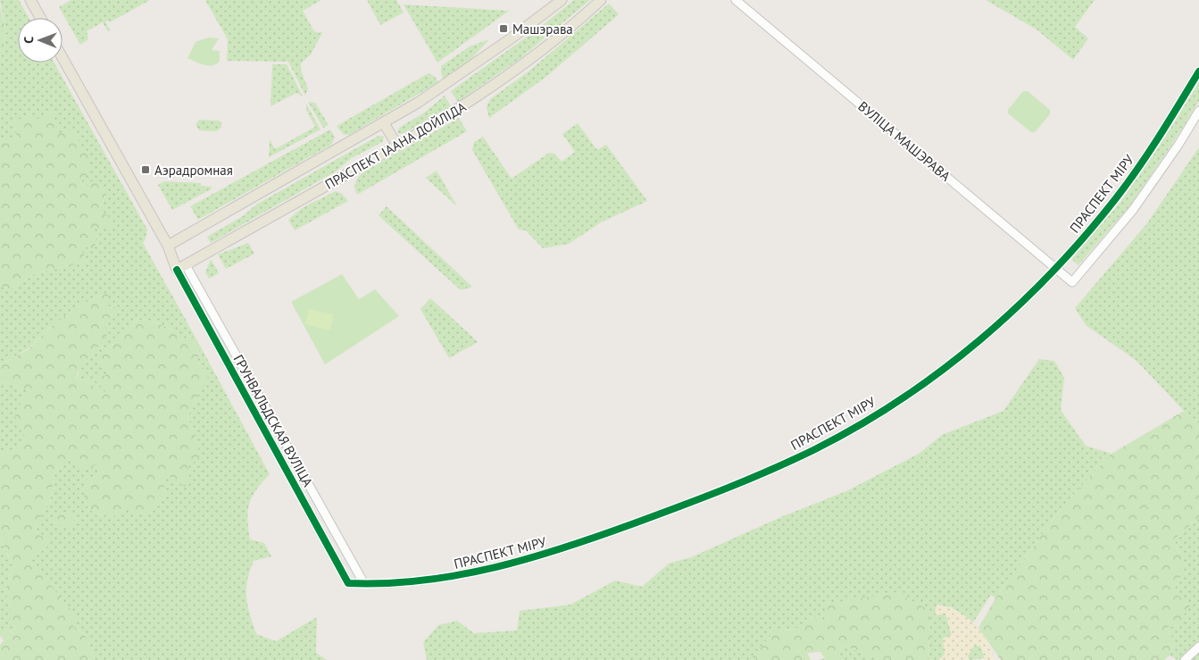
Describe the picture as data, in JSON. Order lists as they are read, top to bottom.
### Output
{
  "streets": {
    "main road": ["ПРАСПЕКТ ІААНА ДОЙЛІДА", "ГРУНВАЛЬДСКАЯ ВУЛІЦА"],
    "street": ["ВУЛІЦА МАШЭРАВА", "ПРАСПЕКТ МІРУ"]
  },
  "crossings": [
    ["ВУЛІЦА МАШЭРАВА", "ПРАСПЕКТ МІРУ"],
    ["ПРАСПЕКТ ІААНА ДОЙЛІДА", "ГРУНВАЛЬДСКАЯ ВУЛІЦА"],
    ["ПРАСПЕКТ МІРУ", "ГРУНВАЛЬДСКАЯ ВУЛІЦА"]
  ],
  "places": {
    "transit": ["Машэрава", "Аэрадромная"]
  },
  "north": "left"
}
